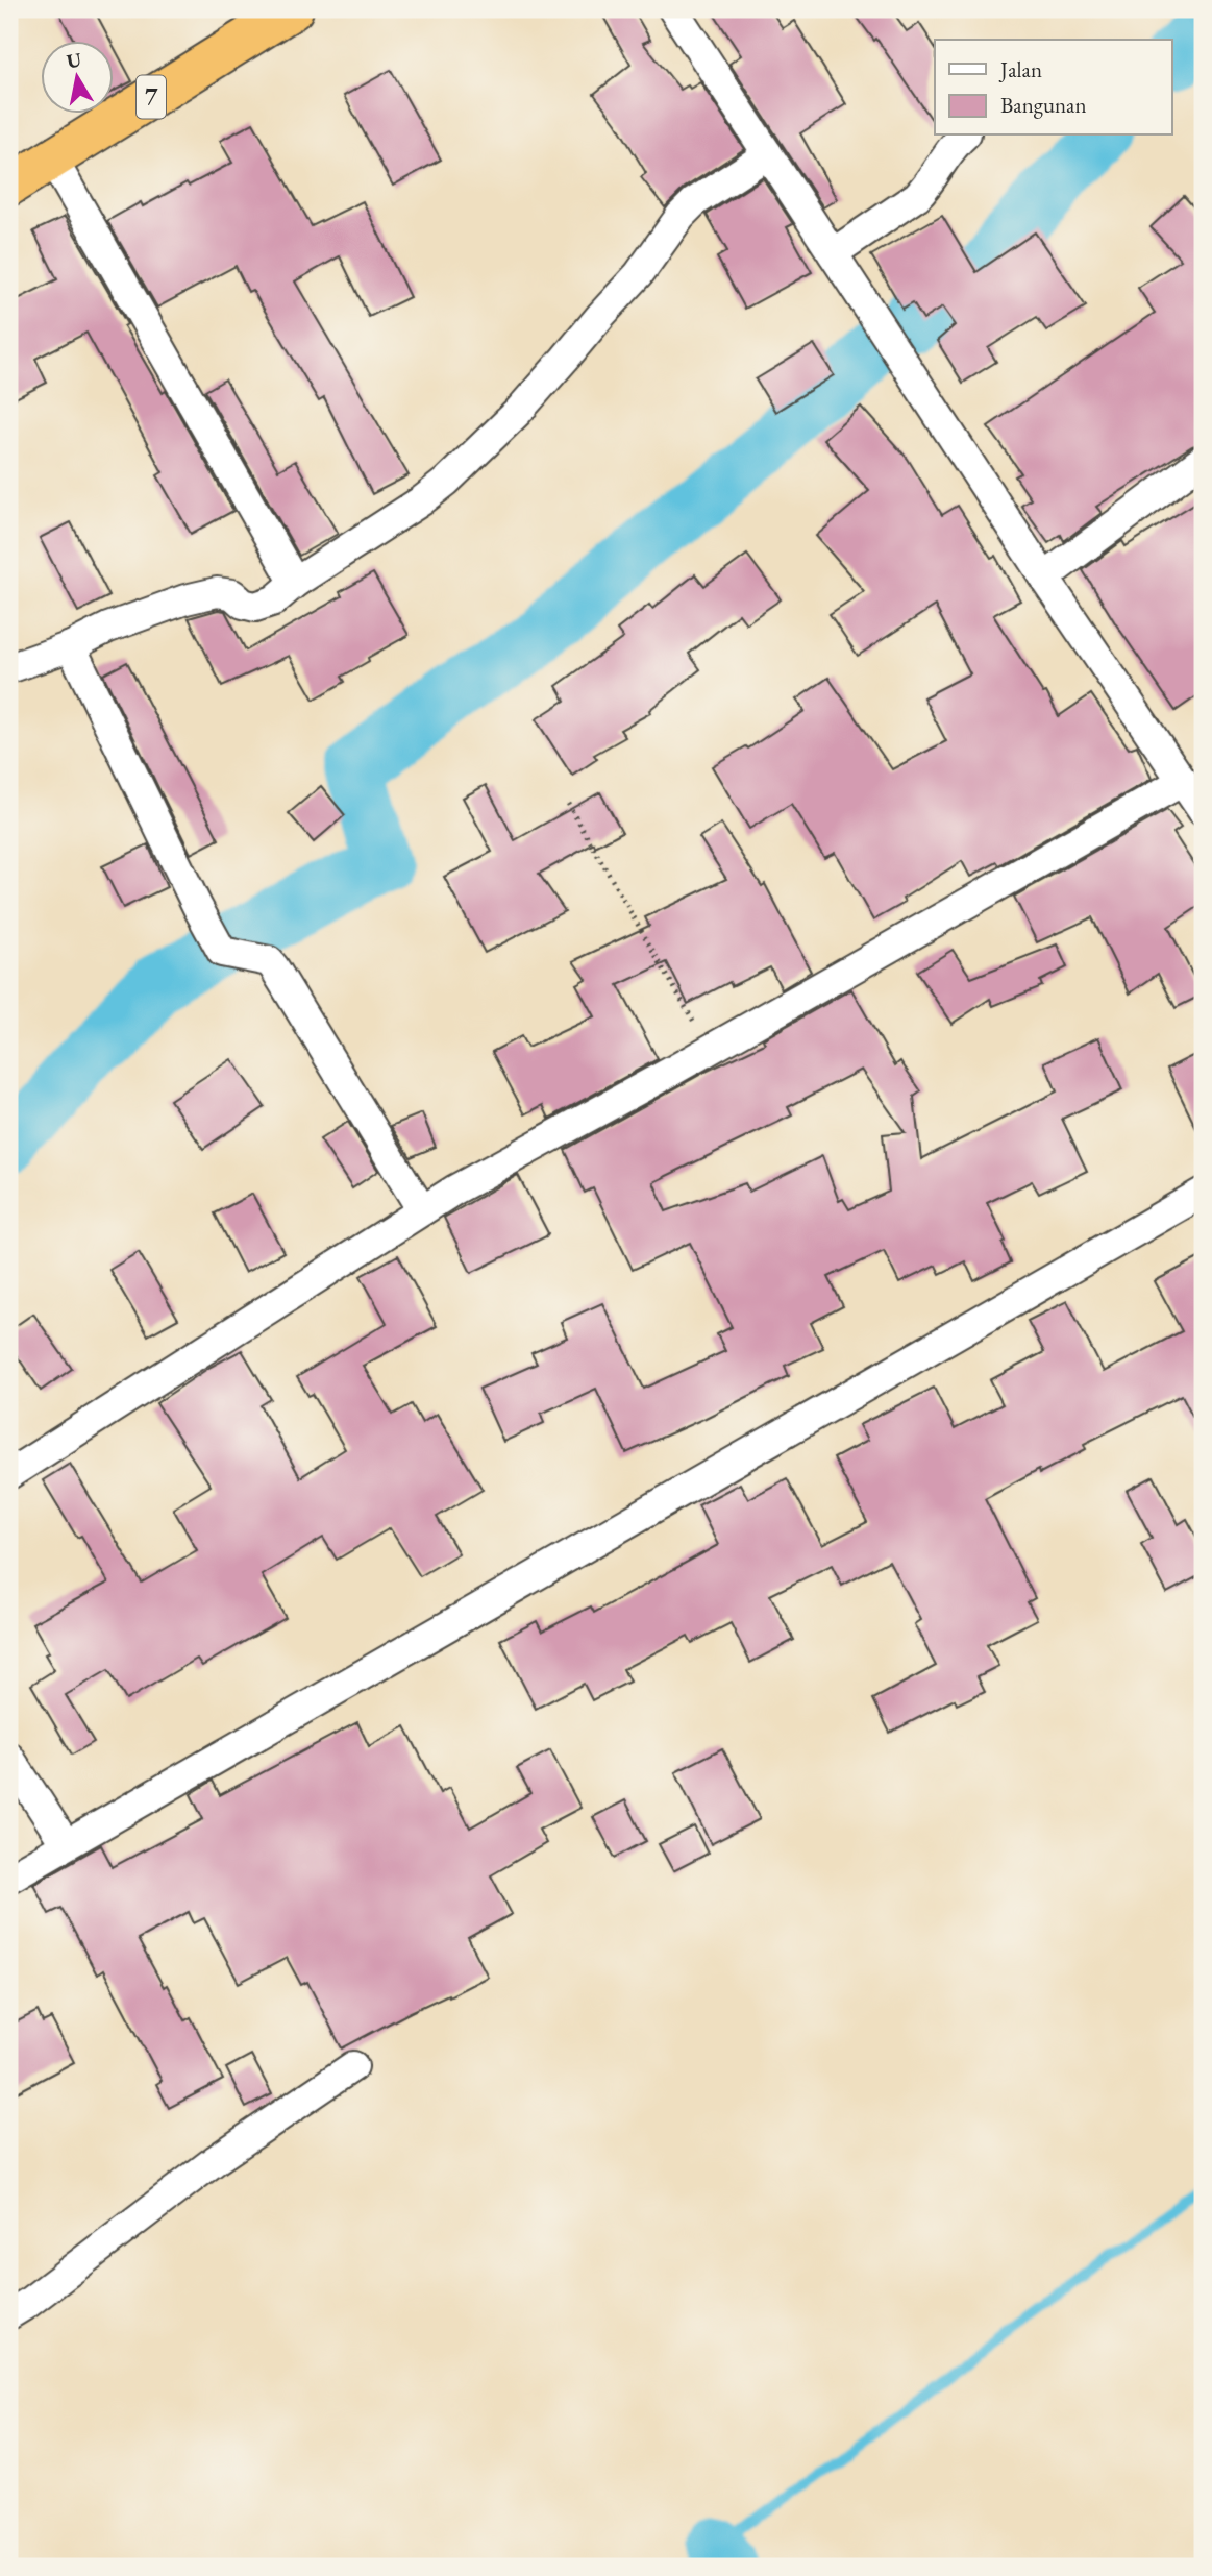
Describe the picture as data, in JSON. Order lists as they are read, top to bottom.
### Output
{
  "streets": {
    "highway": ["7"]
  },
  "legend": ["Jalan", "Bangunan"],
  "north": "top"
}
